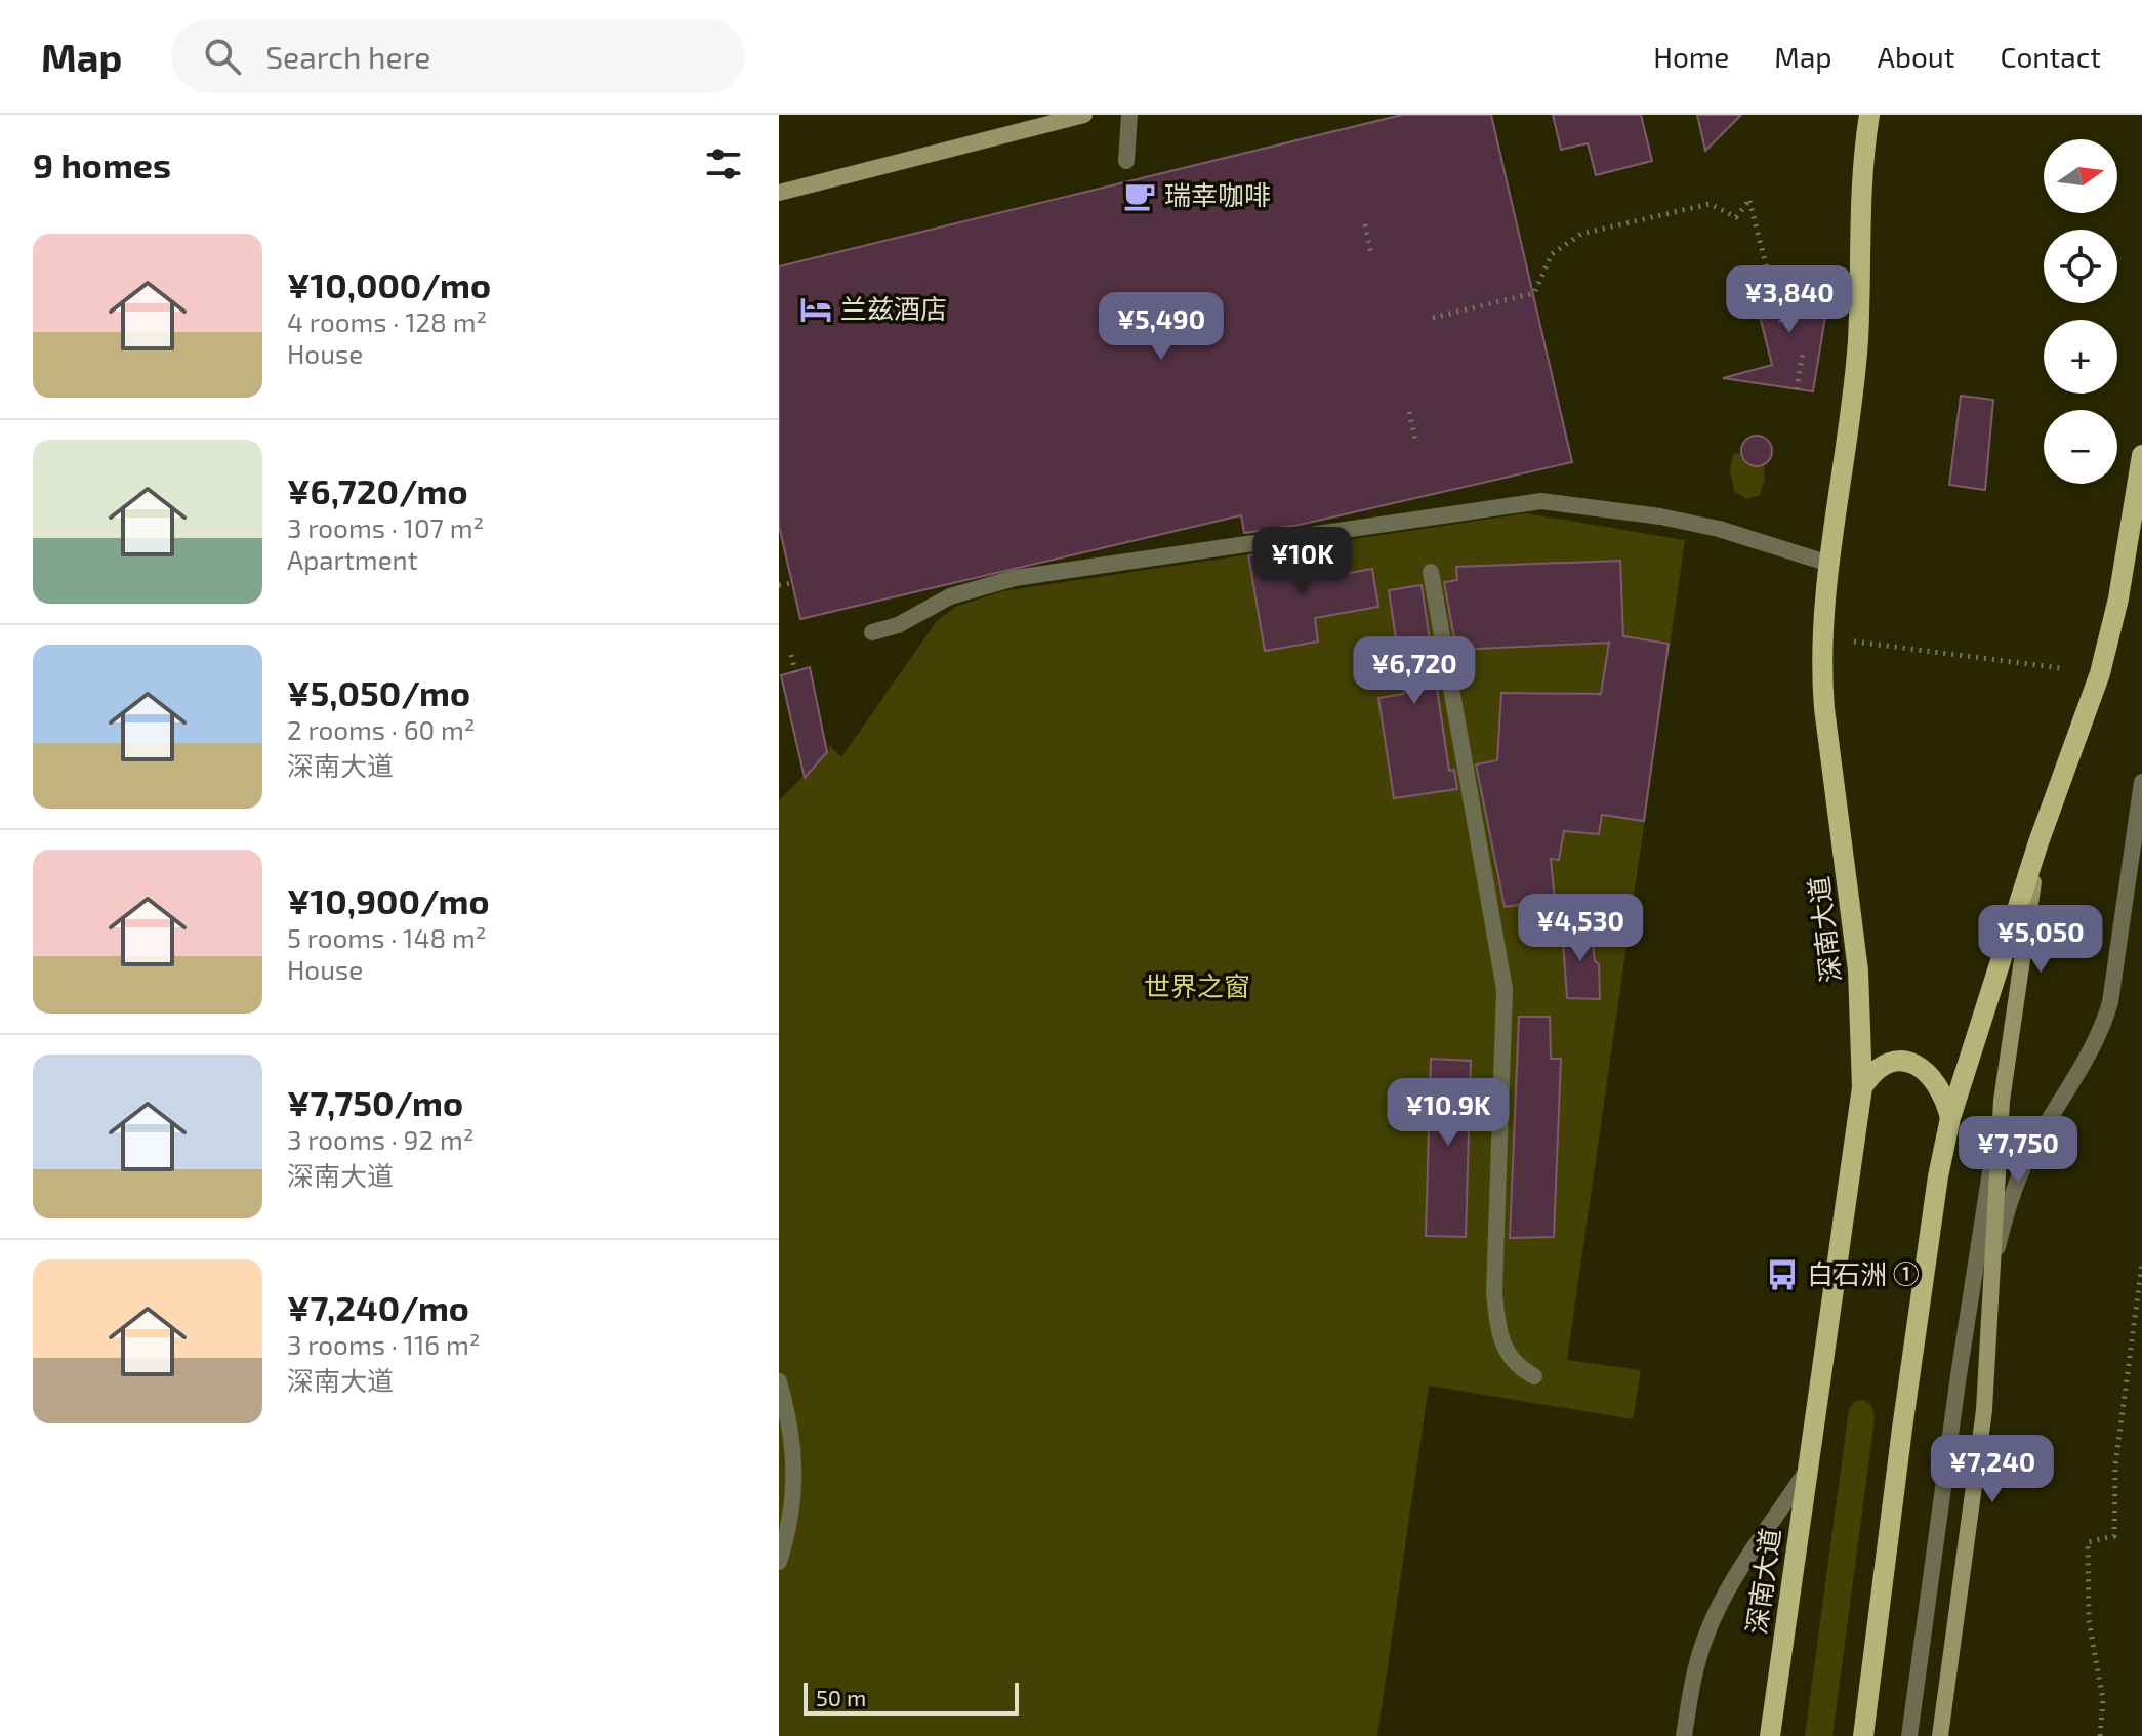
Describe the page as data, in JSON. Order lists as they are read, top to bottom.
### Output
{
  "streets": {
    "main road": ["深南大道"]
  },
  "parks": ["世界之窗"],
  "places": {
    "cafe": ["瑞幸咖啡"],
    "hotel": ["兰兹酒店"],
    "bus stop": ["白石洲 ①"]
  },
  "scale_bar": "50 m",
  "north": "right",
  "page": {
    "header": "Map",
    "search": "Search here",
    "nav": [
      "Home",
      "Map",
      "About",
      "Contact"
    ],
    "heading": "9 homes",
    "map_buttons": ["+", "−"],
    "list": [
      {
        "name": "¥10,000/mo",
        "note": "4 rooms · 128 m² · House"
      },
      {
        "name": "¥6,720/mo",
        "note": "3 rooms · 107 m² · Apartment"
      },
      {
        "name": "¥5,050/mo",
        "note": "2 rooms · 60 m² · 深南大道"
      },
      {
        "name": "¥10,900/mo",
        "note": "5 rooms · 148 m² · House"
      },
      {
        "name": "¥7,750/mo",
        "note": "3 rooms · 92 m² · 深南大道"
      },
      {
        "name": "¥7,240/mo",
        "note": "3 rooms · 116 m² · 深南大道"
      }
    ],
    "price": [
      "¥3,840",
      "¥5,490",
      "¥10K",
      "¥6,720",
      "¥4,530",
      "¥5,050",
      "¥10.9K",
      "¥7,750",
      "¥7,240"
    ],
    "scale": "50 m"
  }
}
